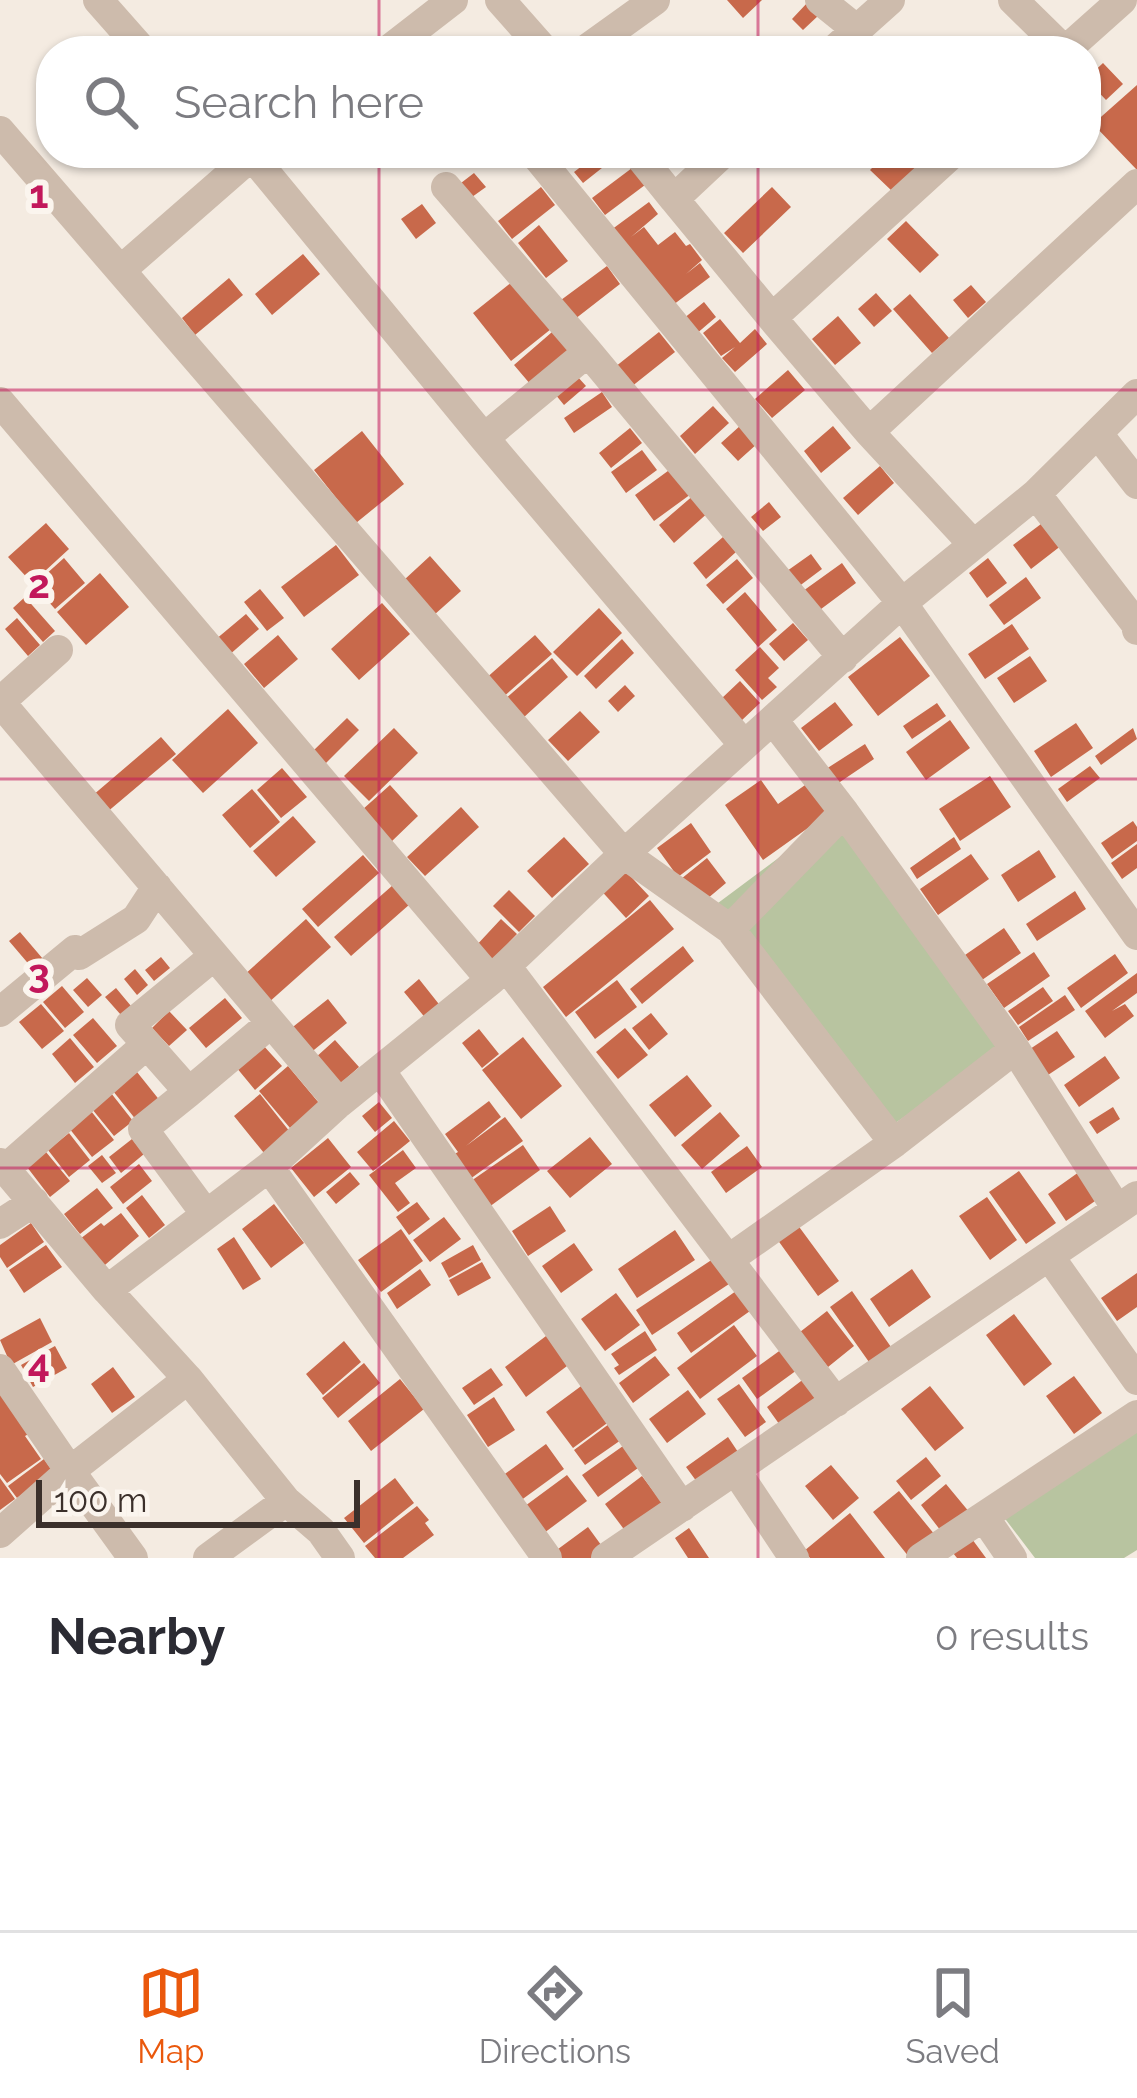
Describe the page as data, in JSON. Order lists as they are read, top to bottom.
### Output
{
  "scale_bar": "100 m",
  "page": {
    "search": "Search here",
    "scale": "100 m",
    "heading": ["Nearby", "0 results"],
    "nav": ["Map", "Directions", "Saved"]
  },
  "grid": {
    "rows": [
      "1",
      "2",
      "3",
      "4"
    ]
  }
}
